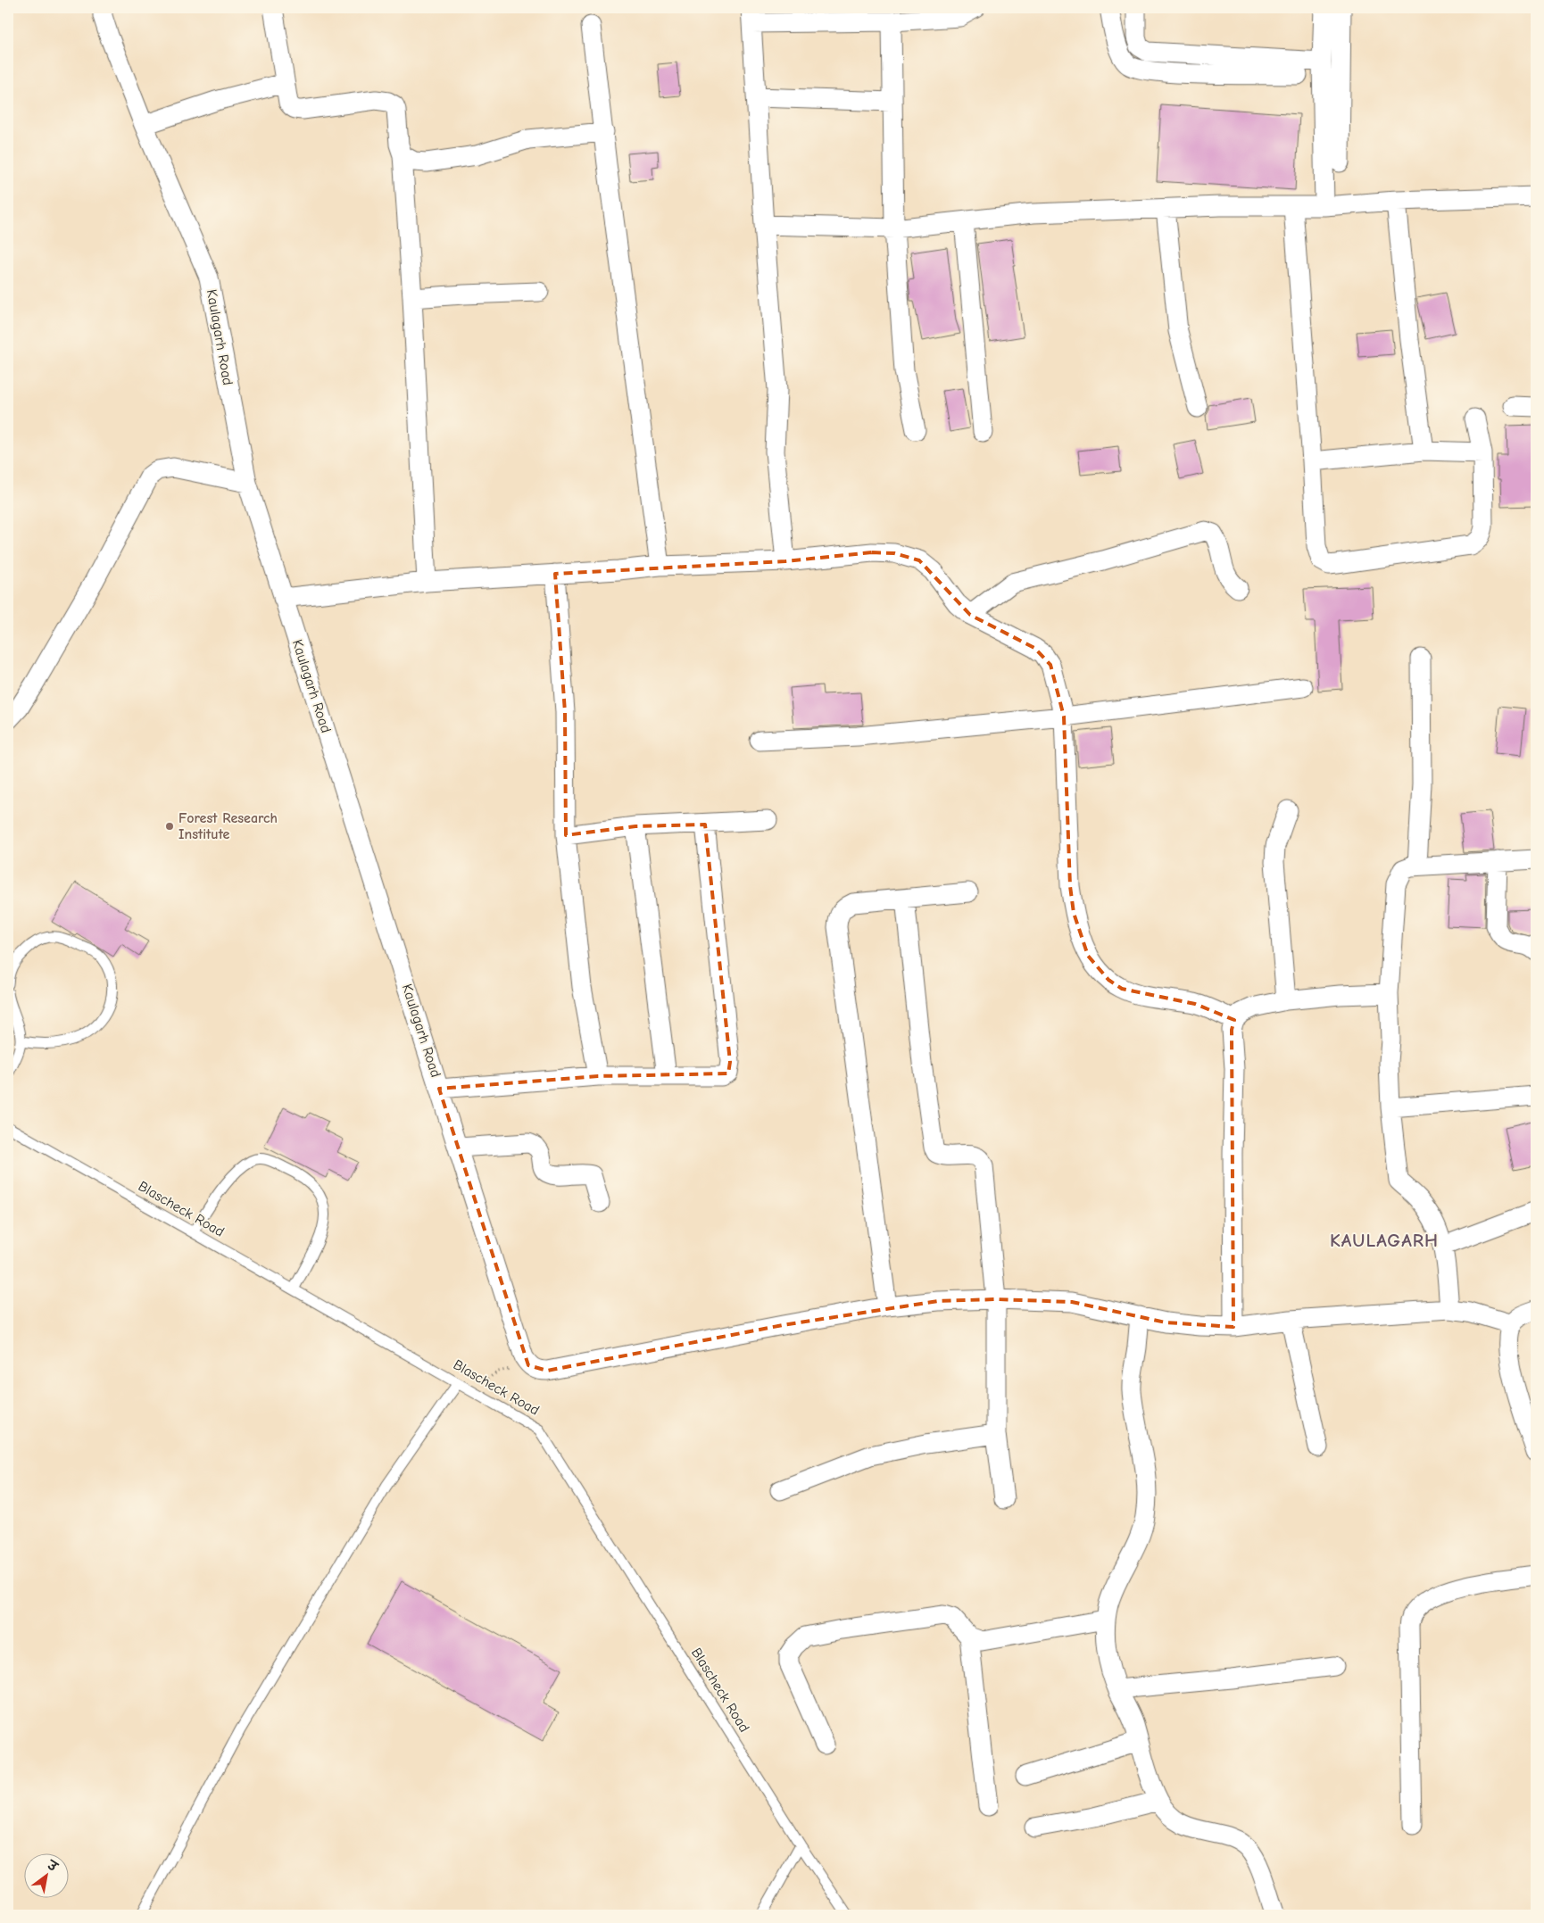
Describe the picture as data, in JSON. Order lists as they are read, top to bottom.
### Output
{
  "streets": {
    "street": ["Kaulagarh Road"],
    "lane": ["Blascheck Road"]
  },
  "districts": ["KAULAGARH"],
  "places": ["Forest Research Institute"],
  "north": "top right"
}
